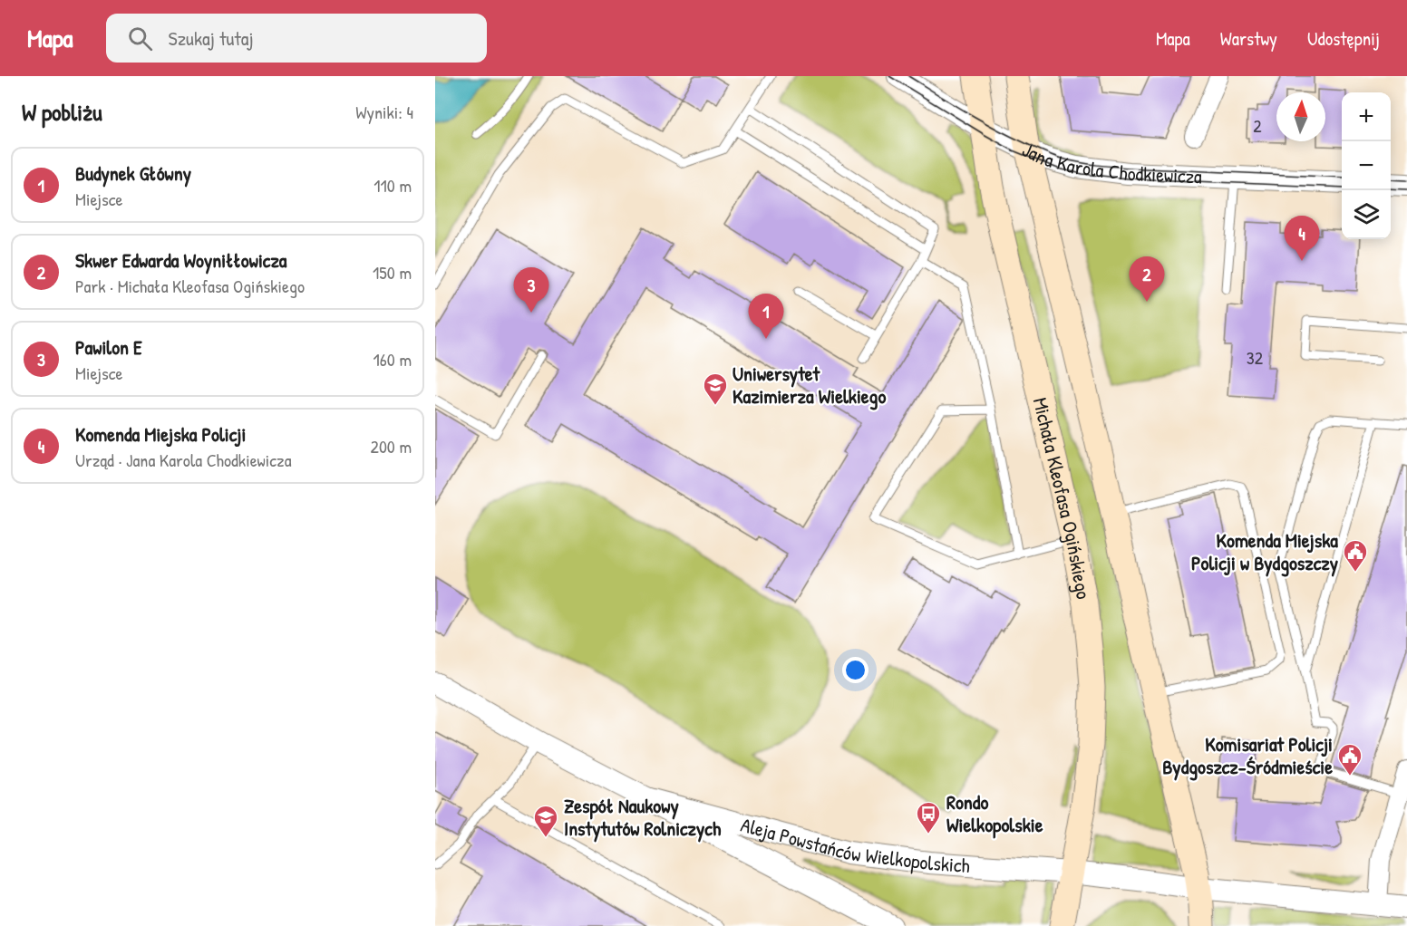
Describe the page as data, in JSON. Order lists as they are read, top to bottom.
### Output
{
  "streets": {
    "main road": ["Michała Kleofasa Ogińskiego"],
    "street": ["Jana Karola Chodkiewicza", "Aleja Powstańców Wielkopolskich"]
  },
  "crossings": [
    ["Jana Karola Chodkiewicza", "Michała Kleofasa Ogińskiego"],
    ["Michała Kleofasa Ogińskiego", "Aleja Powstańców Wielkopolskich"]
  ],
  "places": {
    "school or university": ["Uniwersytet Kazimierza Wielkiego", "Zespół Naukowy Instytutów Rolniczych"],
    "public building": ["Komenda Miejska Policji w Bydgoszczy", "Komisariat Policji Bydgoszcz-Śródmieście"],
    "bus stop": ["Rondo Wielkopolskie"]
  },
  "house_numbers": ["2", "32"],
  "north": "top",
  "page": {
    "header": "Mapa",
    "search": "Szukaj tutaj",
    "nav": ["Mapa", "Warstwy", "Udostępnij"],
    "heading": ["W pobliżu", "Wyniki: 4"],
    "map_buttons": ["+", "−"],
    "list": [
      {
        "mark": "1",
        "name": "Budynek Główny",
        "note": "Miejsce",
        "value": "110 m"
      },
      {
        "mark": "2",
        "name": "Skwer Edwarda Woyniłłowicza",
        "note": "Park · Michała Kleofasa Ogińskiego",
        "value": "150 m"
      },
      {
        "mark": "3",
        "name": "Pawilon E",
        "note": "Miejsce",
        "value": "160 m"
      },
      {
        "mark": "4",
        "name": "Komenda Miejska Policji",
        "note": "Urząd · Jana Karola Chodkiewicza",
        "value": "200 m"
      }
    ],
    "pins": [
      "4",
      "2",
      "3",
      "1"
    ]
  }
}
